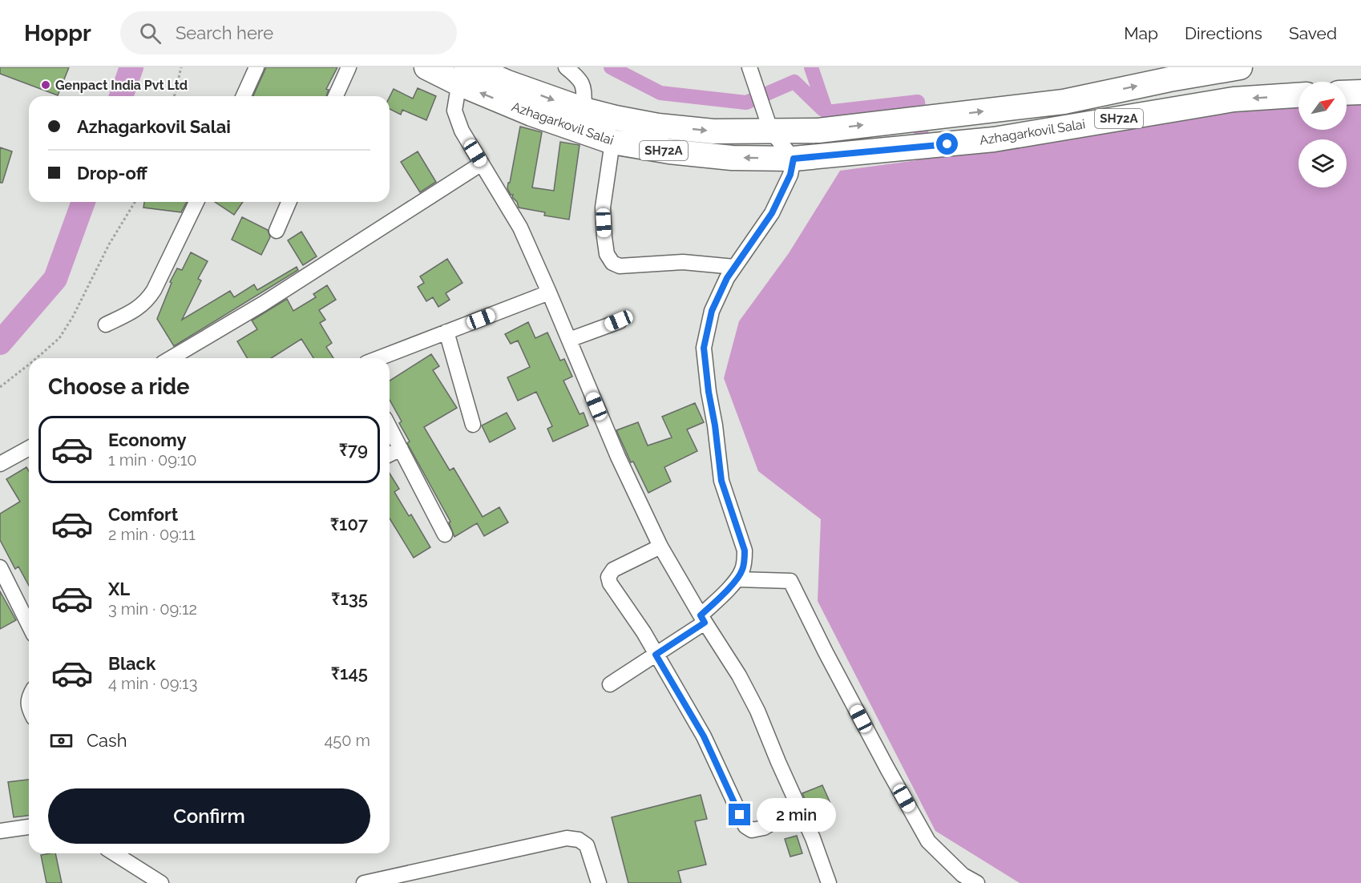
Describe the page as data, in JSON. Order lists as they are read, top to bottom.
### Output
{
  "streets": {
    "main road": ["SH72A", "Azhagarkovil Salai"]
  },
  "places": ["Genpact India Pvt Ltd"],
  "north": "top right",
  "page": {
    "header": "Hoppr",
    "search": "Search here",
    "nav": ["Map", "Directions", "Saved"],
    "banner": ["Azhagarkovil Salai", "Drop-off"],
    "heading": "Choose a ride",
    "list": [
      {
        "name": "Economy",
        "note": "1 min · 09:10",
        "value": "₹79"
      },
      {
        "name": "Comfort",
        "note": "2 min · 09:11",
        "value": "₹107"
      },
      {
        "name": "XL",
        "note": "3 min · 09:12",
        "value": "₹135"
      },
      {
        "name": "Black",
        "note": "4 min · 09:13",
        "value": "₹145"
      }
    ],
    "pay": ["Cash", "450 m"],
    "buttons": "Confirm",
    "bubble": "2 min"
  }
}
